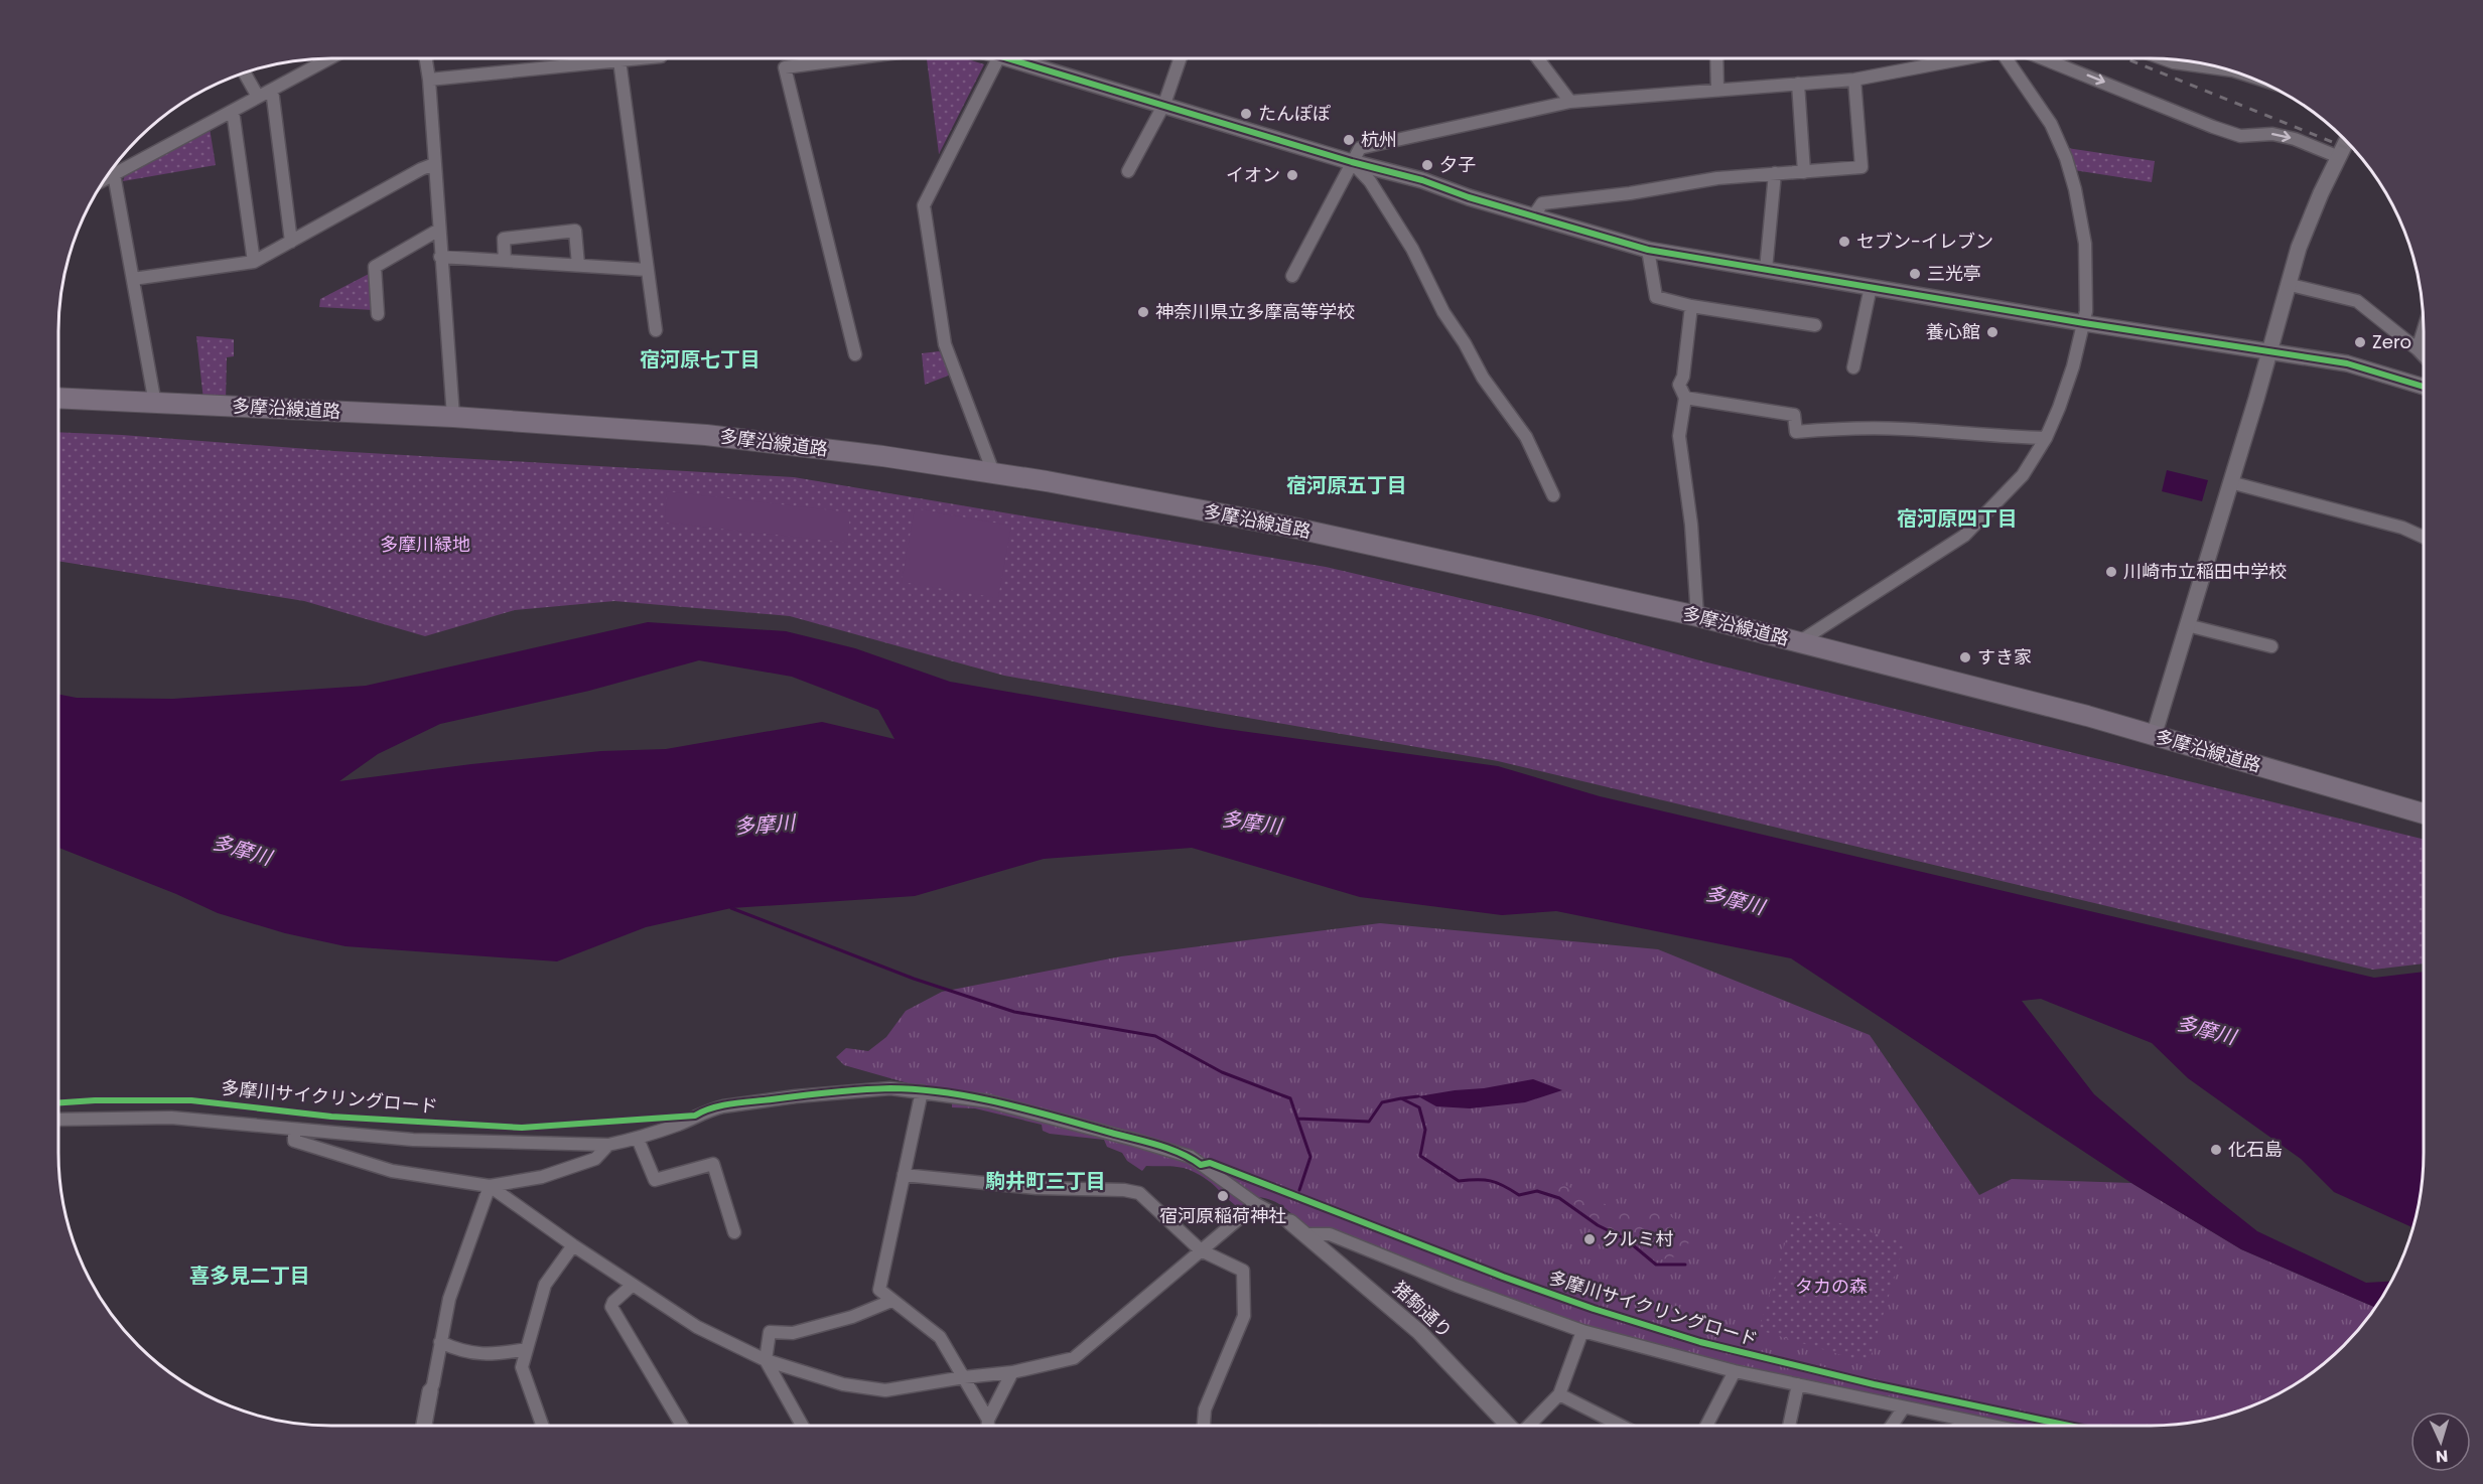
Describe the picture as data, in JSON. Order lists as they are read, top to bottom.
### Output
{
  "streets": {
    "main road": ["多摩沿線道路"],
    "street": ["猪駒通り"],
    "cycle path": ["多摩川サイクリングロード"]
  },
  "districts": [
    "宿河原七丁目",
    "宿河原五丁目",
    "宿河原四丁目",
    "駒井町三丁目",
    "喜多見二丁目"
  ],
  "water": ["多摩川"],
  "parks": ["多摩川緑地", "タカの森"],
  "places": [
    "たんぽぽ",
    "杭州",
    "夕子",
    "イオン",
    "セブン-イレブン",
    "三光亭",
    "神奈川県立多摩高等学校",
    "養心館",
    "Zero",
    "川崎市立稲田中学校",
    "すき家",
    "化石島",
    "宿河原稲荷神社",
    "クルミ村"
  ],
  "north": "bottom"
}
